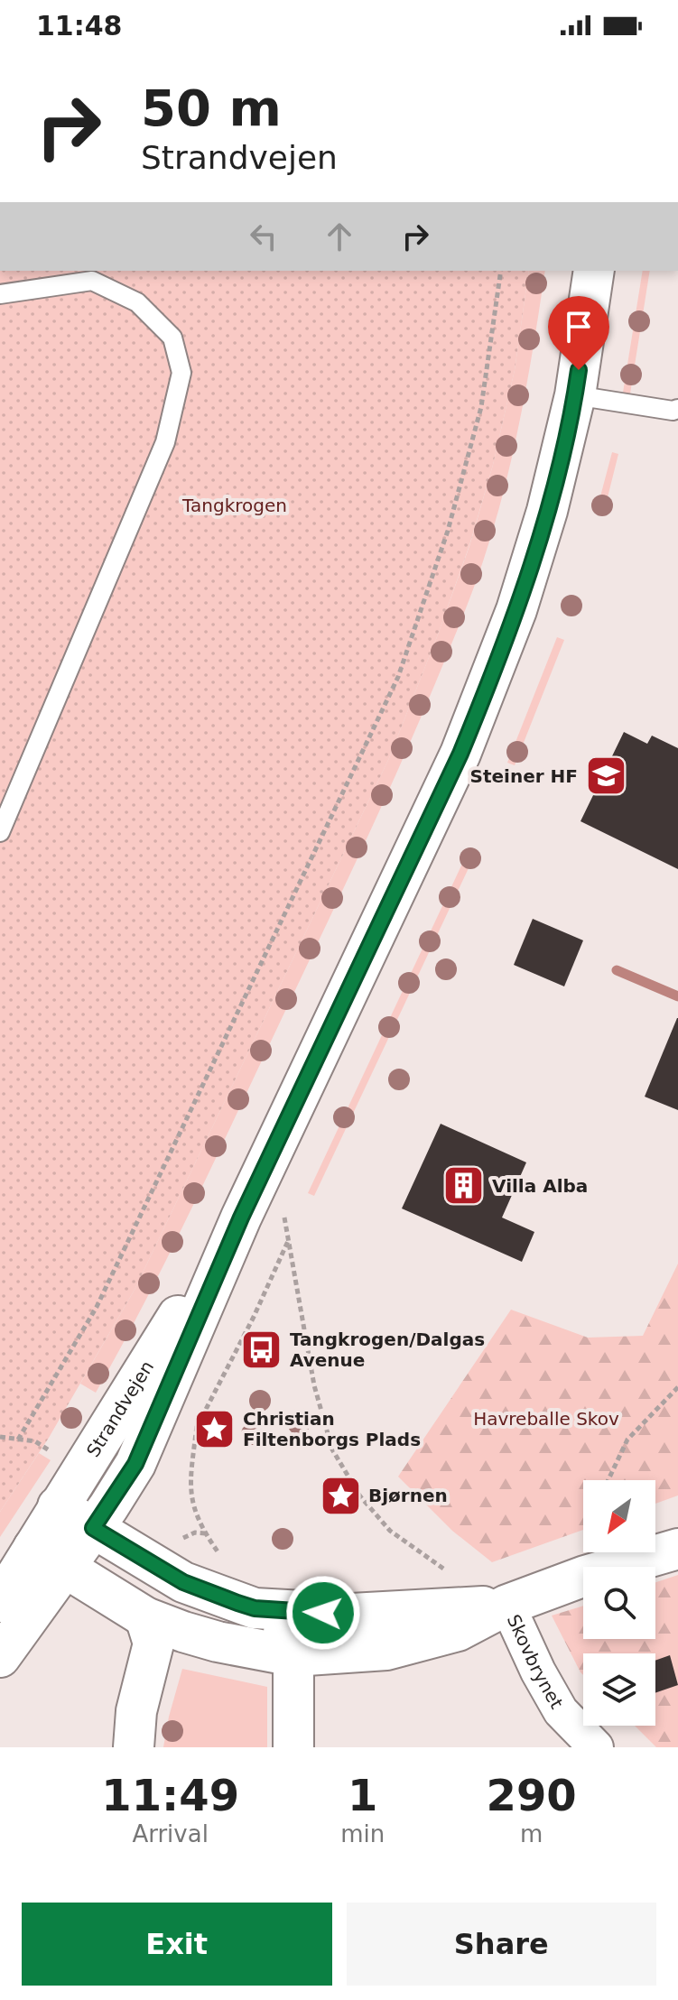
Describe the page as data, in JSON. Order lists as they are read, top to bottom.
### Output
{
  "streets": {
    "street": ["Strandvejen", "Skovbrynet"]
  },
  "parks": ["Tangkrogen", "Havreballe Skov"],
  "places": {
    "school or university": ["Steiner HF"],
    "building": ["Villa Alba"],
    "bus stop": ["Tangkrogen/Dalgas Avenue"],
    "place": ["Christian Filtenborgs Plads", "Bjørnen"]
  },
  "north": "bottom left",
  "page": {
    "status": "11:48",
    "turn": ["50 m", "Strandvejen"],
    "eta": [
      "11:49",
      "Arrival",
      "1",
      "min",
      "290",
      "m"
    ],
    "buttons": ["Exit", "Share"]
  }
}
